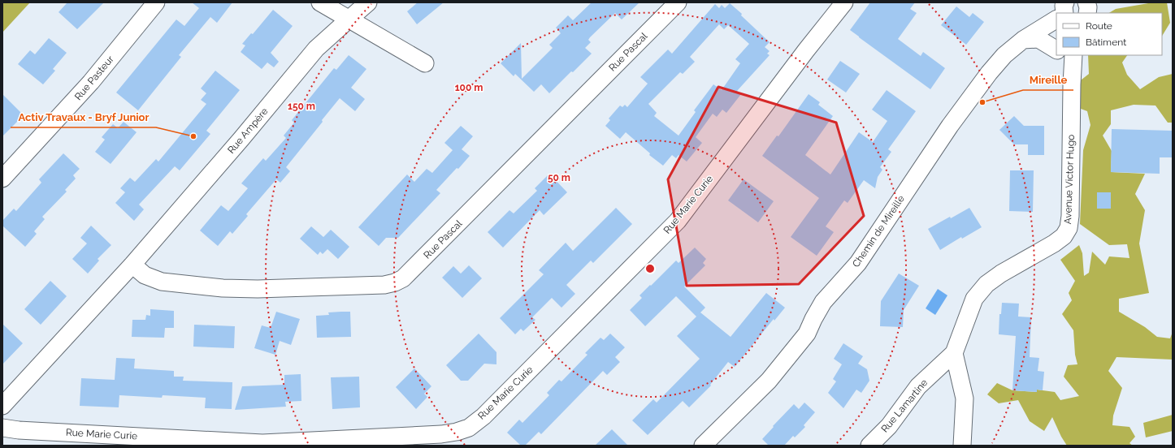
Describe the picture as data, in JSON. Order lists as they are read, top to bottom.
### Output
{
  "streets": {
    "street": [
      "Rue Pascal",
      "Rue Pasteur",
      "Rue Ampère",
      "Avenue Victor Hugo",
      "Rue Marie Curie",
      "Chemin de Mireille",
      "Rue Lamartine"
    ]
  },
  "crossings": [
    ["Rue Pascal", "Rue Ampère"],
    ["Avenue Victor Hugo", "Rue Lamartine"]
  ],
  "places": ["Mireille", "Activ Travaux - Bryf Junior"],
  "legend": ["Route", "Bâtiment"],
  "rings": ["100 m", "150 m", "50 m"]
}
